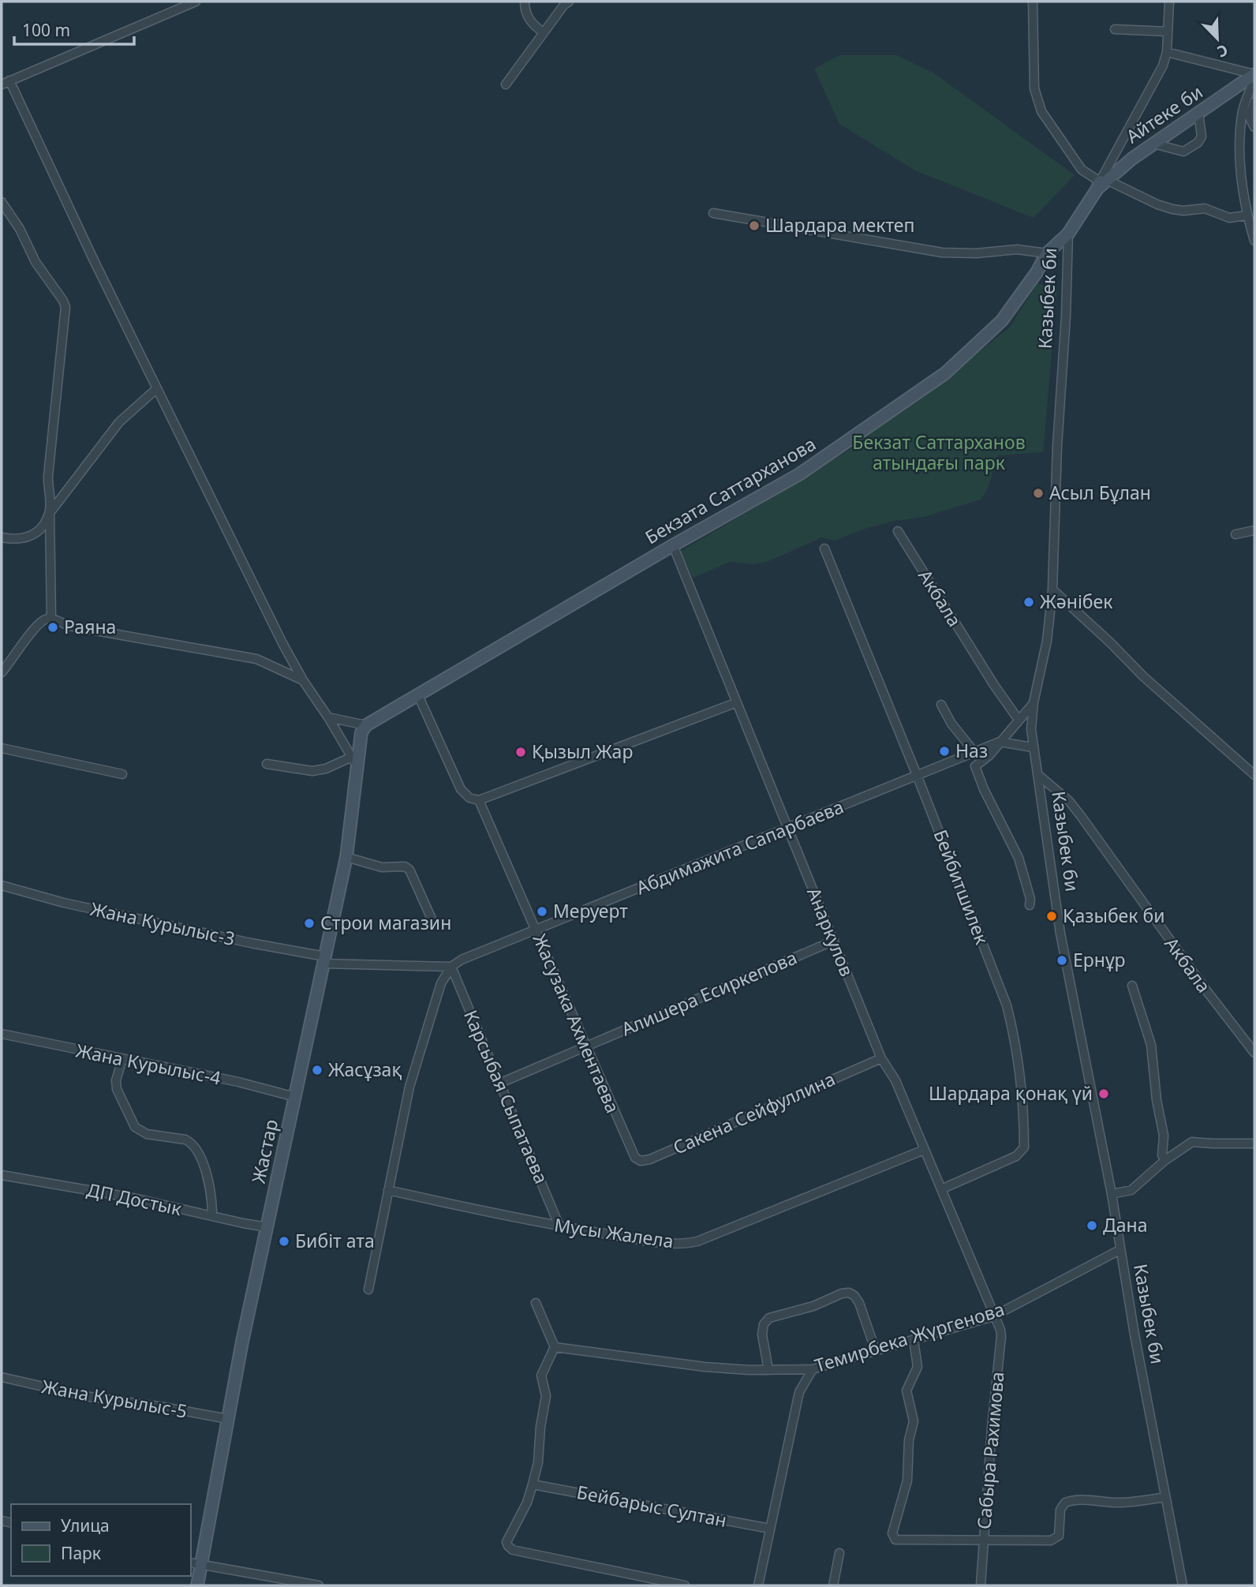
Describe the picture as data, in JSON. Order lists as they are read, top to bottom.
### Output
{
  "streets": {
    "street": [
      "Айтеке би",
      "Казыбек би",
      "Бекзата Саттарханова",
      "Акбала",
      "Абдимажита Сапарбаева",
      "Бейбитшилек",
      "Жана Курылыс-3",
      "Анаркулов",
      "Алишера Есиркепова",
      "Жасузака Ахментаева",
      "Жана Курылыс-4",
      "Карсыбая Сыпатаева",
      "Сакена Сейфуллина",
      "Жастар",
      "ДП Достык",
      "Мусы Жалела",
      "Темирбека Жүргенова",
      "Жана Курылыс-5",
      "Сабыра Рахимова",
      "Бейбарыс Султан"
    ]
  },
  "crossings": [
    ["Айтеке би", "Казыбек би"],
    ["Казыбек би", "Бекзата Саттарханова"],
    ["Казыбек би", "Акбала"],
    ["Казыбек би", "Темирбека Жүргенова"],
    ["Бекзата Саттарханова", "Анаркулов"],
    ["Бекзата Саттарханова", "Жасузака Ахментаева"],
    ["Бекзата Саттарханова", "Жастар"],
    ["Абдимажита Сапарбаева", "Бейбитшилек"],
    ["Абдимажита Сапарбаева", "Анаркулов"],
    ["Абдимажита Сапарбаева", "Жасузака Ахментаева"],
    ["Абдимажита Сапарбаева", "Карсыбая Сыпатаева"],
    ["Бейбитшилек", "Анаркулов"],
    ["Жана Курылыс-3", "Жастар"],
    ["Анаркулов", "Алишера Есиркепова"],
    ["Анаркулов", "Сакена Сейфуллина"],
    ["Анаркулов", "Мусы Жалела"],
    ["Анаркулов", "Темирбека Жүргенова"],
    ["Анаркулов", "Сабыра Рахимова"],
    ["Алишера Есиркепова", "Жасузака Ахментаева"],
    ["Алишера Есиркепова", "Карсыбая Сыпатаева"],
    ["Жасузака Ахментаева", "Сакена Сейфуллина"],
    ["Жана Курылыс-4", "Жастар"],
    ["Карсыбая Сыпатаева", "Мусы Жалела"],
    ["Жастар", "ДП Достык"],
    ["Жастар", "Жана Курылыс-5"],
    ["Темирбека Жүргенова", "Сабыра Рахимова"]
  ],
  "parks": ["Бекзат Саттарханов атындағы парк"],
  "places": [
    "Шардара мектеп",
    "Асыл Бұлан",
    "Жәнібек",
    "Раяна",
    "Наз",
    "Қызыл Жар",
    "Меруерт",
    "Қазыбек би",
    "Строи магазин",
    "Ернұр",
    "Жасұзақ",
    "Шардара қонақ үй",
    "Дана",
    "Бибіт ата"
  ],
  "legend": ["Улица", "Парк"],
  "scale_bar": "100 m",
  "north": "bottom right"
}
